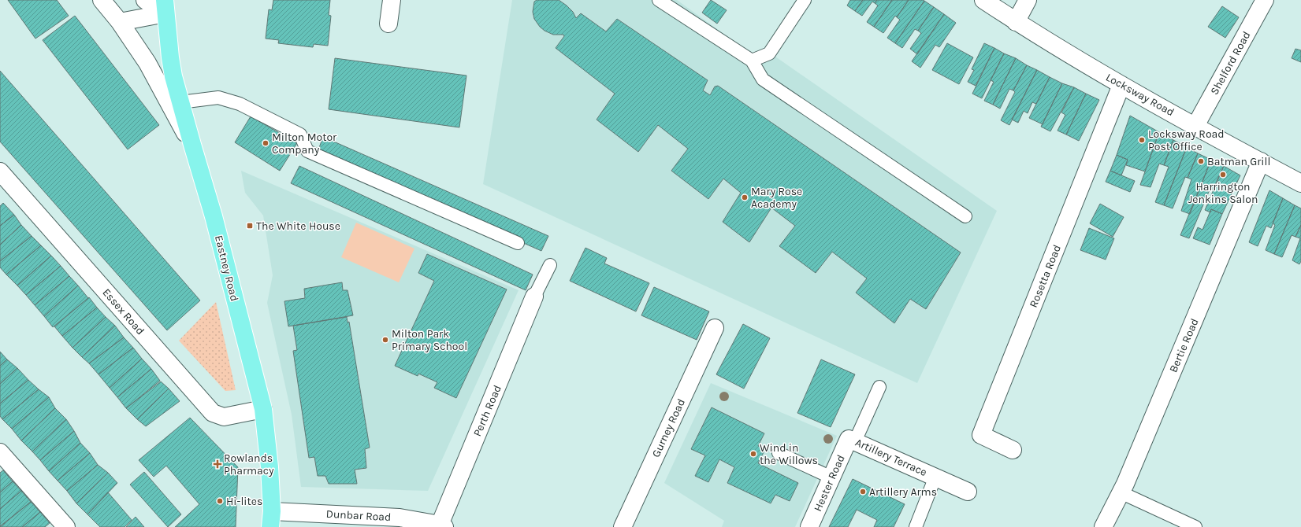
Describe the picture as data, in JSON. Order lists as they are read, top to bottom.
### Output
{
  "streets": {
    "main road": ["Eastney Road"],
    "street": [
      "Shelford Road",
      "Locksway Road",
      "Rosetta Road",
      "Essex Road",
      "Bertie Road",
      "Perth Road",
      "Gurney Road",
      "Artillery Terrace",
      "Hester Road",
      "Dunbar Road"
    ]
  },
  "crossings": [
    ["Shelford Road", "Locksway Road"],
    ["Locksway Road", "Rosetta Road"],
    ["Locksway Road", "Bertie Road"],
    ["Eastney Road", "Essex Road"],
    ["Eastney Road", "Dunbar Road"],
    ["Perth Road", "Dunbar Road"],
    ["Artillery Terrace", "Hester Road"]
  ],
  "places": {
    "other": [
      "Locksway Road Post Office",
      "Milton Motor Company",
      "Batman Grill",
      "Harrington Jenkins Salon",
      "Mary Rose Academy",
      "Milton Park Primary School",
      "Wind in the Willows",
      "Artillery Arms",
      "Hi-lites"
    ],
    "transit": ["The White House"],
    "health": ["Rowlands Pharmacy"]
  }
}
